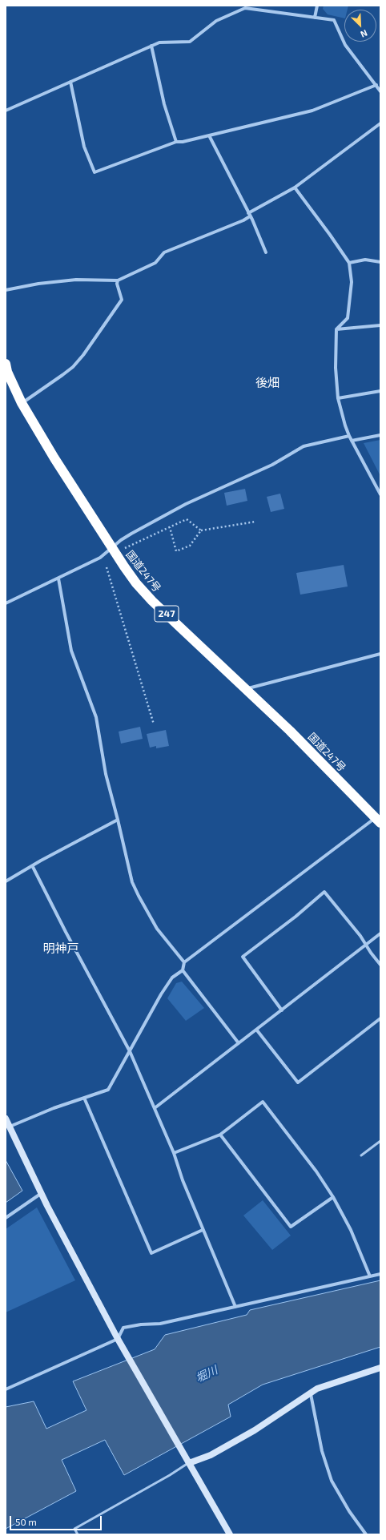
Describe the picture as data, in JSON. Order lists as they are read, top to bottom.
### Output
{
  "streets": {
    "highway": ["国道247号", "247"]
  },
  "districts": ["後畑", "明神戸"],
  "water": ["堀川"],
  "scale_bar": "50 m",
  "north": "bottom right"
}
